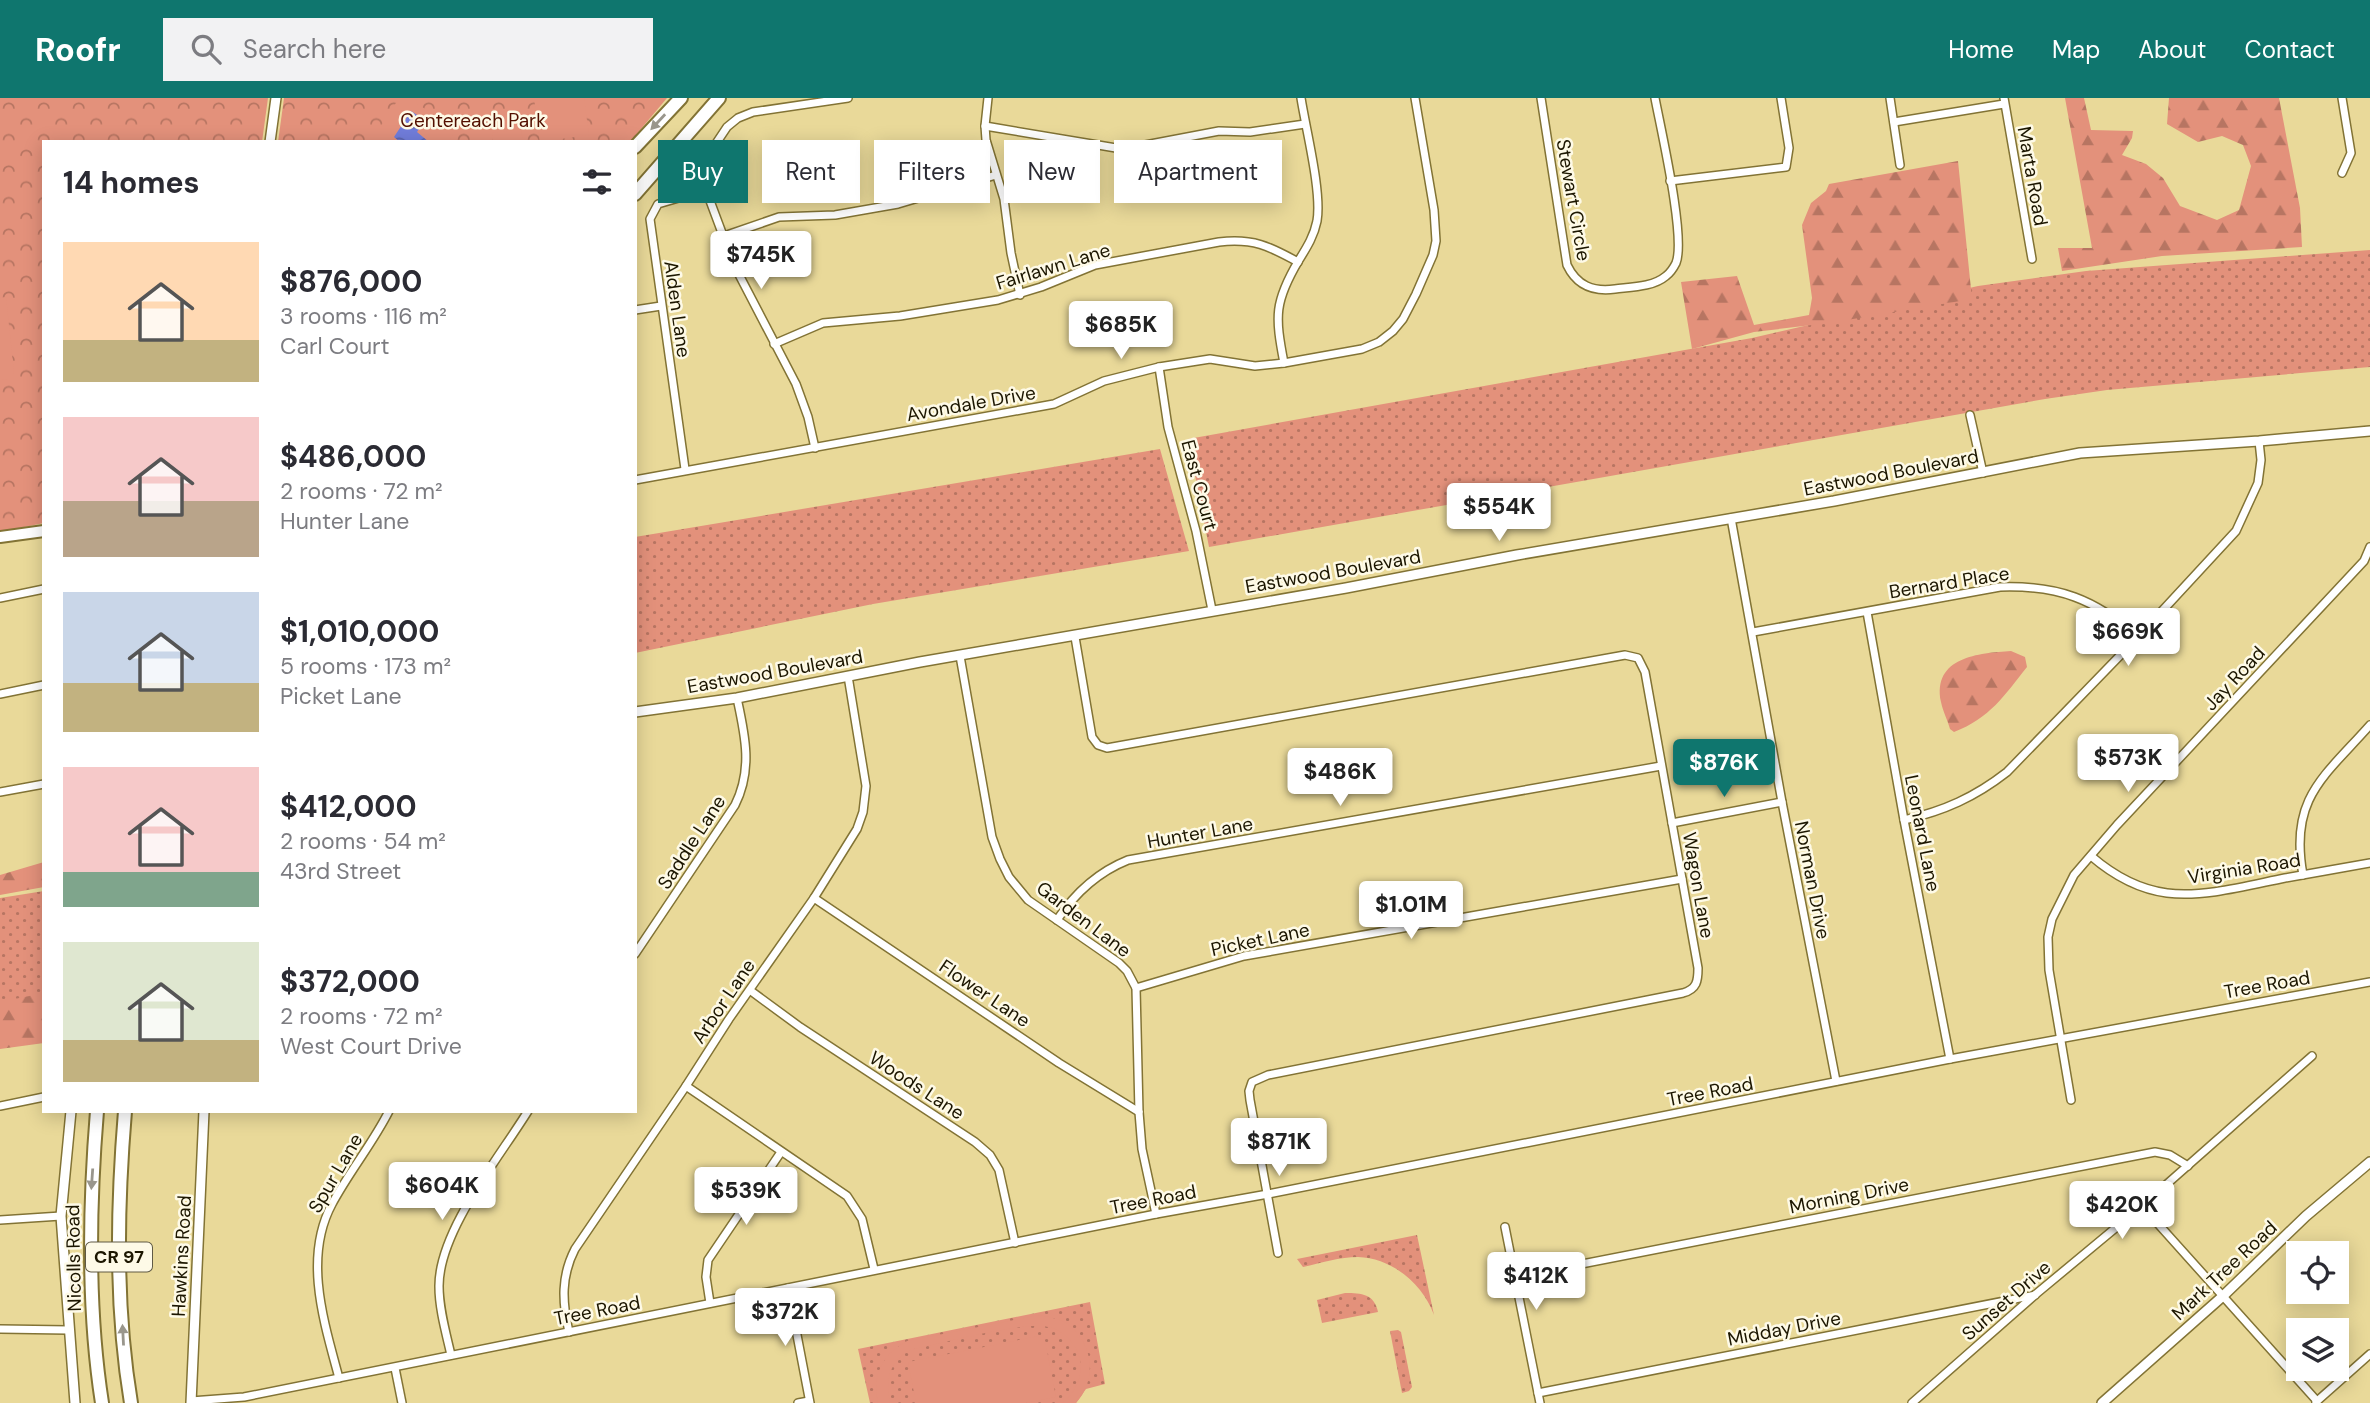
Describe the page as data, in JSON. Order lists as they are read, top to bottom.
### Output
{
  "streets": {
    "highway": ["CR 97", "Nicolls Road"],
    "street": [
      "Marta Road",
      "Stewart Circle",
      "Fairlawn Lane",
      "Alden Lane",
      "Avondale Drive",
      "Eastwood Boulevard",
      "East Court",
      "Bernard Place",
      "Jay Road",
      "Hunter Lane",
      "Leonard Lane",
      "Saddle Lane",
      "Virginia Road",
      "Norman Drive",
      "Wagon Lane",
      "Garden Lane",
      "Picket Lane",
      "Tree Road",
      "Flower Lane",
      "Arbor Lane",
      "Woods Lane",
      "Spur Lane",
      "Morning Drive",
      "Hawkins Road",
      "Mark Tree Road",
      "Sunset Drive",
      "Midday Drive"
    ]
  },
  "crossings": [
    ["Alden Lane", "Avondale Drive"],
    ["Avondale Drive", "East Court"],
    ["Eastwood Boulevard", "East Court"],
    ["Eastwood Boulevard", "Saddle Lane"],
    ["Eastwood Boulevard", "Norman Drive"],
    ["Eastwood Boulevard", "Wagon Lane"],
    ["Eastwood Boulevard", "Garden Lane"],
    ["Eastwood Boulevard", "Arbor Lane"],
    ["Bernard Place", "Leonard Lane"],
    ["Bernard Place", "Norman Drive"],
    ["Jay Road", "Virginia Road"],
    ["Jay Road", "Tree Road"],
    ["Hunter Lane", "Wagon Lane"],
    ["Hunter Lane", "Garden Lane"],
    ["Leonard Lane", "Tree Road"],
    ["Norman Drive", "Tree Road"],
    ["Wagon Lane", "Picket Lane"],
    ["Wagon Lane", "Tree Road"],
    ["Garden Lane", "Picket Lane"],
    ["Tree Road", "Arbor Lane"],
    ["Tree Road", "Woods Lane"],
    ["Tree Road", "Spur Lane"],
    ["Tree Road", "Hawkins Road"],
    ["Flower Lane", "Arbor Lane"],
    ["Arbor Lane", "Woods Lane"],
    ["Morning Drive", "Sunset Drive"],
    ["Sunset Drive", "Midday Drive"]
  ],
  "parks": ["Centereach Park"],
  "page": {
    "header": "Roofr",
    "search": "Search here",
    "nav": [
      "Home",
      "Map",
      "About",
      "Contact"
    ],
    "chip": [
      "Buy",
      "Rent",
      "Filters",
      "New",
      "Apartment"
    ],
    "heading": "14 homes",
    "list": [
      {
        "name": "$876,000",
        "note": "3 rooms · 116 m² · Carl Court"
      },
      {
        "name": "$486,000",
        "note": "2 rooms · 72 m² · Hunter Lane"
      },
      {
        "name": "$1,010,000",
        "note": "5 rooms · 173 m² · Picket Lane"
      },
      {
        "name": "$412,000",
        "note": "2 rooms · 54 m² · 43rd Street"
      },
      {
        "name": "$372,000",
        "note": "2 rooms · 72 m² · West Court Drive"
      }
    ],
    "price": [
      "$745K",
      "$685K",
      "$554K",
      "$669K",
      "$573K",
      "$876K",
      "$486K",
      "$1.01M",
      "$871K",
      "$604K",
      "$539K",
      "$420K",
      "$412K",
      "$372K"
    ]
  }
}
